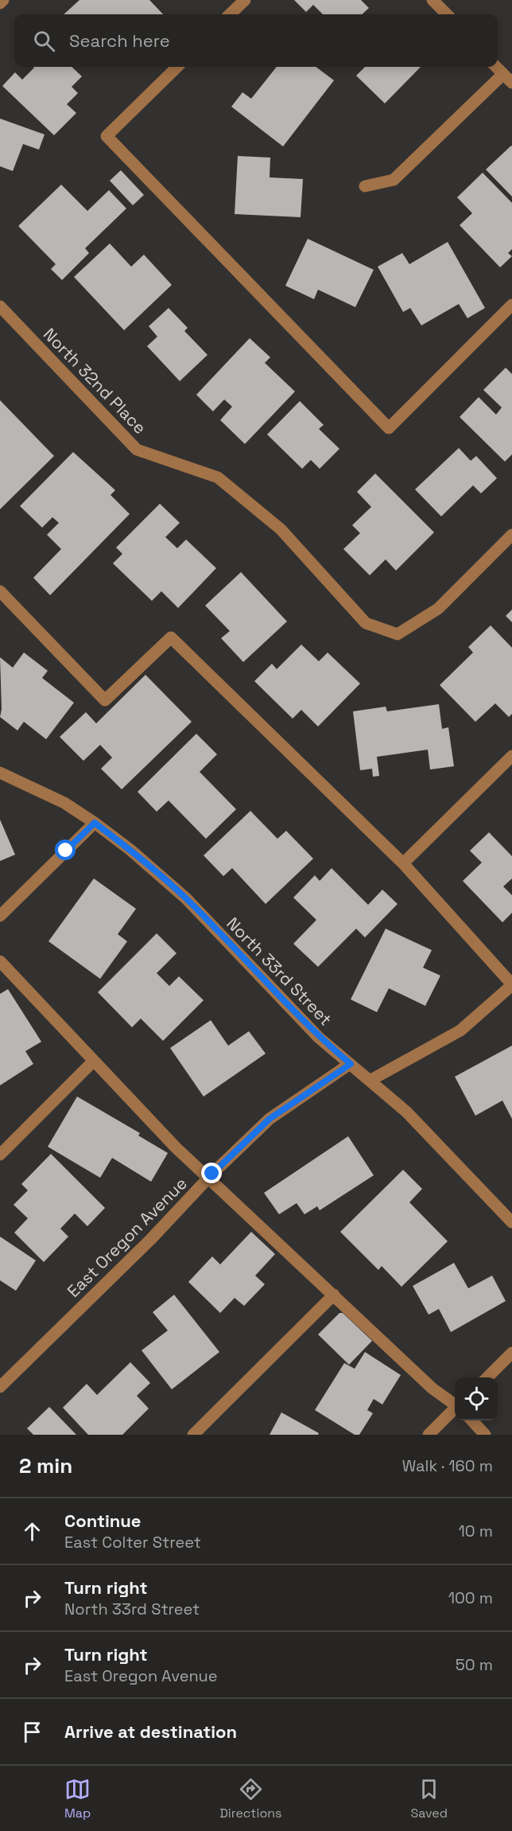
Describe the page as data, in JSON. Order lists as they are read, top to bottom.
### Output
{
  "streets": {
    "street": ["North 32nd Place", "North 33rd Street", "East Oregon Avenue"]
  },
  "crossings": [
    ["North 33rd Street", "East Oregon Avenue"]
  ],
  "page": {
    "search": "Search here",
    "heading": ["2 min", "Walk · 160 m"],
    "list": [
      ["Continue", "East Colter Street", "10 m"],
      ["Turn right", "North 33rd Street", "100 m"],
      ["Turn right", "East Oregon Avenue", "50 m"],
      "Arrive at destination"
    ],
    "nav": ["Map", "Directions", "Saved"]
  }
}
